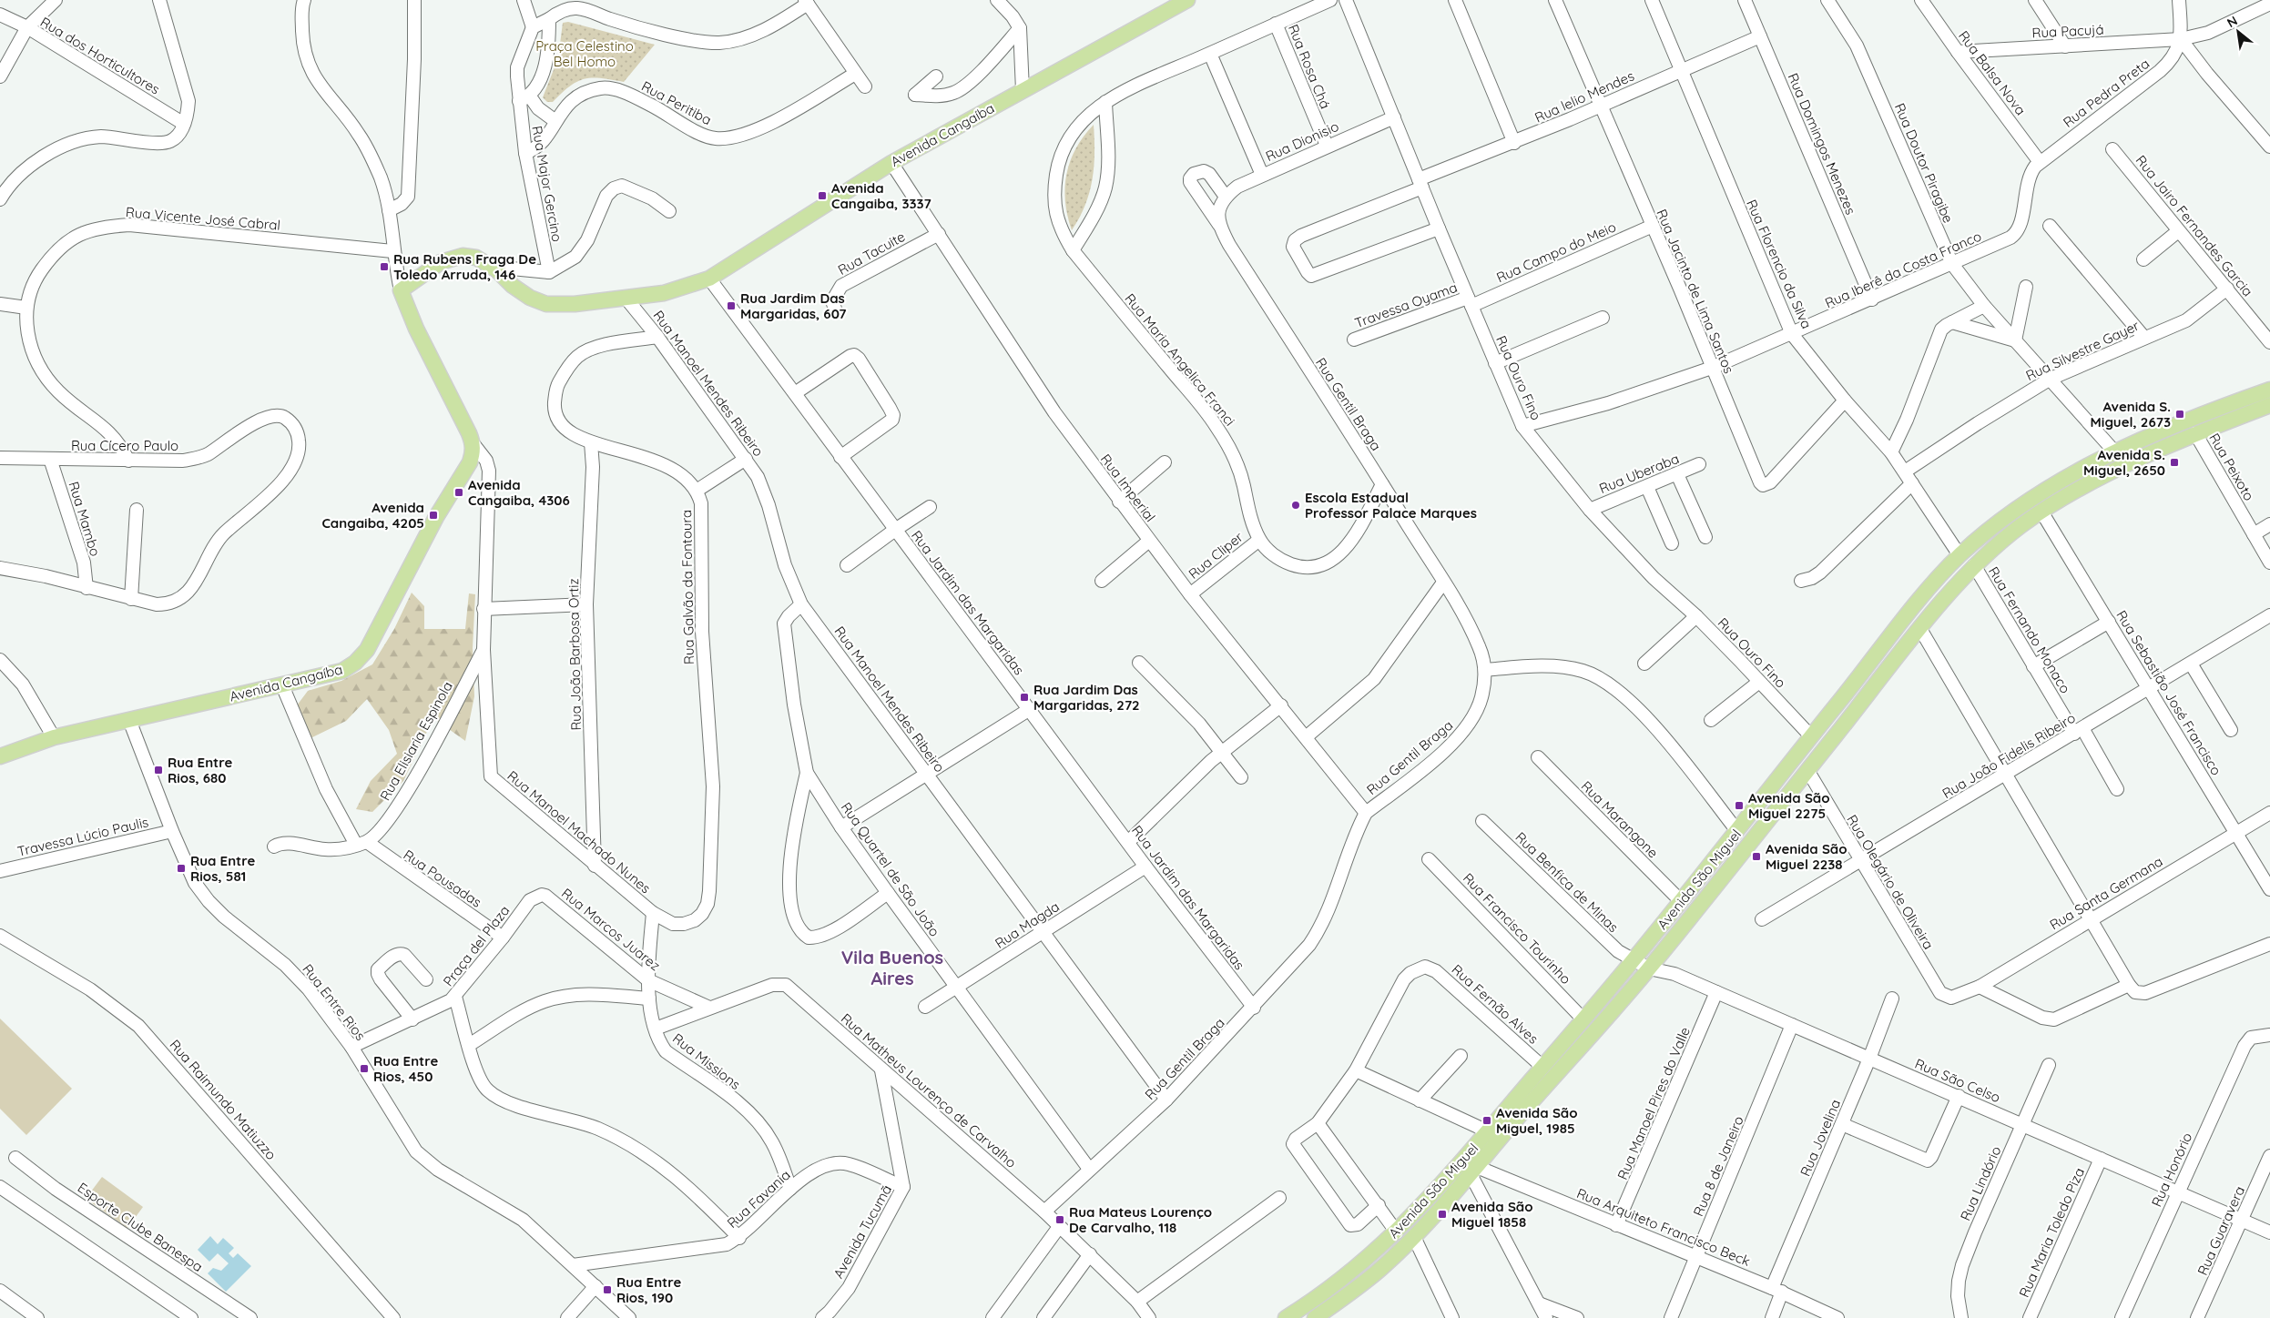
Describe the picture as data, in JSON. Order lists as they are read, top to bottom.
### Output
{
  "streets": {
    "main road": ["Avenida Cangaíba", "Avenida São Miguel"],
    "street": [
      "Rua Pacujá",
      "Rua dos Horticultores",
      "Rua Rosa Chá",
      "Rua Balsa Nova",
      "Rua Pedra Preta",
      "Rua lelio Mendes",
      "Rua Peritiba",
      "Rua Dionisio",
      "Rua Domingos Menezes",
      "Rua Doutor Piragibe",
      "Rua Major Gercino",
      "Rua Vicente José Cabral",
      "Rua Jairo Fernandes Garcia",
      "Rua Campo do Meio",
      "Rua Tacuite",
      "Rua Florencio da Silva",
      "Rua Iberê da Costa Franco",
      "Rua Jacinto de Lima Santos",
      "Travessa Oyama",
      "Rua Silvestre Gayer",
      "Rua Maria Angelica Franci",
      "Rua Ouro Fino",
      "Rua Manoel Mendes Ribeiro",
      "Rua Gentil Braga",
      "Rua Cícero Paulo",
      "Rua Peixoto",
      "Rua Uberaba",
      "Rua Imperial",
      "Rua Mambo",
      "Rua Cliper",
      "Rua Galvão da Fontoura",
      "Rua Jardim das Margaridas",
      "Rua Fernando Monaco",
      "Rua João Barbosa Ortiz",
      "Rua Sebastião José Francisco",
      "Rua Elisiaria Espinola",
      "Rua João Fidelis Ribeiro",
      "Rua Marangone",
      "Rua Manoel Machado Nunes",
      "Travessa Lúcio Paulis",
      "Rua Quartel de São João",
      "Rua Pousadas",
      "Rua Benfica de Minas",
      "Rua Olegário de Oliveira",
      "Rua Santa Germana",
      "Rua Magda",
      "Rua Francisco Tourinho",
      "Rua Marcos Juarez",
      "Praça del Plaza",
      "Rua Entre Rios",
      "Rua Fernão Alves",
      "Rua Missions",
      "Rua São Celso",
      "Rua Matheus Lourenço de Carvalho",
      "Rua Raimundo Matiuzzo",
      "Rua Manoel Pires do Valle",
      "Rua Jovelina",
      "Rua 8 de Janeiro",
      "Rua Honório",
      "Rua Lindório",
      "Rua Favania",
      "Esporte Clube Banespa",
      "Rua Arquiteto Francisco Beck",
      "Rua Guaravera",
      "Avenida Tucumã",
      "Rua Maria Toledo Piza"
    ]
  },
  "crossings": [
    ["Rua Pacujá", "Rua Balsa Nova"],
    ["Rua Pacujá", "Rua Pedra Preta"],
    ["Rua Rosa Chá", "Rua Dionisio"],
    ["Rua Balsa Nova", "Rua Pedra Preta"],
    ["Rua Balsa Nova", "Rua Iberê da Costa Franco"],
    ["Rua Pedra Preta", "Rua Iberê da Costa Franco"],
    ["Rua lelio Mendes", "Rua Domingos Menezes"],
    ["Rua lelio Mendes", "Rua Florencio da Silva"],
    ["Rua lelio Mendes", "Rua Jacinto de Lima Santos"],
    ["Rua lelio Mendes", "Rua Ouro Fino"],
    ["Rua Peritiba", "Rua Major Gercino"],
    ["Avenida Cangaíba", "Rua Manoel Mendes Ribeiro"],
    ["Avenida Cangaíba", "Rua Imperial"],
    ["Avenida Cangaíba", "Rua Jardim das Margaridas"],
    ["Avenida Cangaíba", "Rua Manoel Machado Nunes"],
    ["Avenida Cangaíba", "Rua Entre Rios"],
    ["Rua Dionisio", "Rua Ouro Fino"],
    ["Rua Dionisio", "Rua Gentil Braga"],
    ["Rua Domingos Menezes", "Rua Iberê da Costa Franco"],
    ["Rua Doutor Piragibe", "Rua Iberê da Costa Franco"],
    ["Rua Doutor Piragibe", "Rua Silvestre Gayer"],
    ["Rua Doutor Piragibe", "Avenida São Miguel"],
    ["Rua Vicente José Cabral", "Rua Cícero Paulo"],
    ["Rua Jairo Fernandes Garcia", "Rua Silvestre Gayer"],
    ["Rua Campo do Meio", "Rua Jacinto de Lima Santos"],
    ["Rua Campo do Meio", "Travessa Oyama"],
    ["Rua Campo do Meio", "Rua Ouro Fino"],
    ["Rua Tacuite", "Rua Imperial"],
    ["Rua Florencio da Silva", "Rua Iberê da Costa Franco"],
    ["Rua Florencio da Silva", "Rua Jacinto de Lima Santos"],
    ["Rua Florencio da Silva", "Rua Silvestre Gayer"],
    ["Rua Florencio da Silva", "Avenida São Miguel"],
    ["Rua Iberê da Costa Franco", "Rua Jacinto de Lima Santos"],
    ["Rua Iberê da Costa Franco", "Rua Ouro Fino"],
    ["Travessa Oyama", "Rua Ouro Fino"],
    ["Rua Maria Angelica Franci", "Rua Gentil Braga"],
    ["Rua Maria Angelica Franci", "Rua Cliper"],
    ["Rua Ouro Fino", "Rua Uberaba"],
    ["Rua Ouro Fino", "Avenida São Miguel"],
    ["Rua Manoel Mendes Ribeiro", "Rua Gentil Braga"],
    ["Rua Manoel Mendes Ribeiro", "Rua Galvão da Fontoura"],
    ["Rua Manoel Mendes Ribeiro", "Rua Quartel de São João"],
    ["Rua Manoel Mendes Ribeiro", "Rua Magda"],
    ["Rua Gentil Braga", "Rua Imperial"],
    ["Rua Gentil Braga", "Rua Jardim das Margaridas"],
    ["Rua Gentil Braga", "Rua Quartel de São João"],
    ["Rua Gentil Braga", "Rua Matheus Lourenço de Carvalho"],
    ["Rua Cícero Paulo", "Rua Mambo"],
    ["Rua Peixoto", "Avenida São Miguel"],
    ["Rua Imperial", "Rua Cliper"],
    ["Rua Galvão da Fontoura", "Rua João Barbosa Ortiz"],
    ["Rua Galvão da Fontoura", "Rua Manoel Machado Nunes"],
    ["Rua Galvão da Fontoura", "Rua Missions"],
    ["Rua Jardim das Margaridas", "Rua Magda"],
    ["Rua Fernando Monaco", "Rua João Fidelis Ribeiro"],
    ["Rua Fernando Monaco", "Avenida São Miguel"],
    ["Rua João Barbosa Ortiz", "Rua Manoel Machado Nunes"],
    ["Rua Sebastião José Francisco", "Rua João Fidelis Ribeiro"],
    ["Rua Sebastião José Francisco", "Avenida São Miguel"],
    ["Rua Sebastião José Francisco", "Rua Santa Germana"],
    ["Rua Elisiaria Espinola", "Rua Manoel Machado Nunes"],
    ["Rua Elisiaria Espinola", "Rua Pousadas"],
    ["Rua João Fidelis Ribeiro", "Rua Olegário de Oliveira"],
    ["Rua Marangone", "Avenida São Miguel"],
    ["Rua Manoel Machado Nunes", "Rua Missions"],
    ["Travessa Lúcio Paulis", "Rua Entre Rios"],
    ["Rua Quartel de São João", "Rua Magda"],
    ["Rua Pousadas", "Praça del Plaza"],
    ["Avenida São Miguel", "Rua Benfica de Minas"],
    ["Avenida São Miguel", "Rua Olegário de Oliveira"],
    ["Avenida São Miguel", "Rua Francisco Tourinho"],
    ["Avenida São Miguel", "Rua Fernão Alves"],
    ["Avenida São Miguel", "Rua São Celso"],
    ["Avenida São Miguel", "Rua Arquiteto Francisco Beck"],
    ["Rua Benfica de Minas", "Rua São Celso"],
    ["Rua Olegário de Oliveira", "Rua Santa Germana"],
    ["Rua Marcos Juarez", "Praça del Plaza"],
    ["Rua Marcos Juarez", "Rua Missions"],
    ["Rua Marcos Juarez", "Rua Matheus Lourenço de Carvalho"],
    ["Praça del Plaza", "Rua Entre Rios"],
    ["Rua Entre Rios", "Rua Favania"],
    ["Rua Missions", "Rua Matheus Lourenço de Carvalho"],
    ["Rua Missions", "Rua Favania"],
    ["Rua São Celso", "Rua Manoel Pires do Valle"],
    ["Rua São Celso", "Rua Jovelina"],
    ["Rua São Celso", "Rua 8 de Janeiro"],
    ["Rua São Celso", "Rua Honório"],
    ["Rua São Celso", "Rua Lindório"],
    ["Rua São Celso", "Rua Guaravera"],
    ["Rua São Celso", "Rua Maria Toledo Piza"],
    ["Rua Matheus Lourenço de Carvalho", "Avenida Tucumã"],
    ["Rua Manoel Pires do Valle", "Rua Arquiteto Francisco Beck"],
    ["Rua Jovelina", "Rua Arquiteto Francisco Beck"],
    ["Rua 8 de Janeiro", "Rua Arquiteto Francisco Beck"],
    ["Rua Favania", "Avenida Tucumã"]
  ],
  "districts": ["Vila Buenos Aires"],
  "parks": ["Praça Celestino Bel Homo"],
  "places": {
    "transit": [
      "Avenida Cangaiba, 3337",
      "Rua Rubens Fraga De Toledo Arruda, 146",
      "Rua Jardim Das Margaridas, 607",
      "Avenida S. Miguel, 2673",
      "Avenida S. Miguel, 2650",
      "Avenida Cangaiba, 4306",
      "Avenida Cangaiba, 4205",
      "Rua Jardim Das Margaridas, 272",
      "Rua Entre Rios, 680",
      "Avenida São Miguel 2275",
      "Avenida São Miguel 2238",
      "Rua Entre Rios, 581",
      "Rua Entre Rios, 450",
      "Avenida São Miguel, 1985",
      "Avenida São Miguel 1858",
      "Rua Mateus Lourenço De Carvalho, 118",
      "Rua Entre Rios, 190"
    ],
    "other": ["Escola Estadual Professor Palace Marques"]
  },
  "north": "top left"
}
